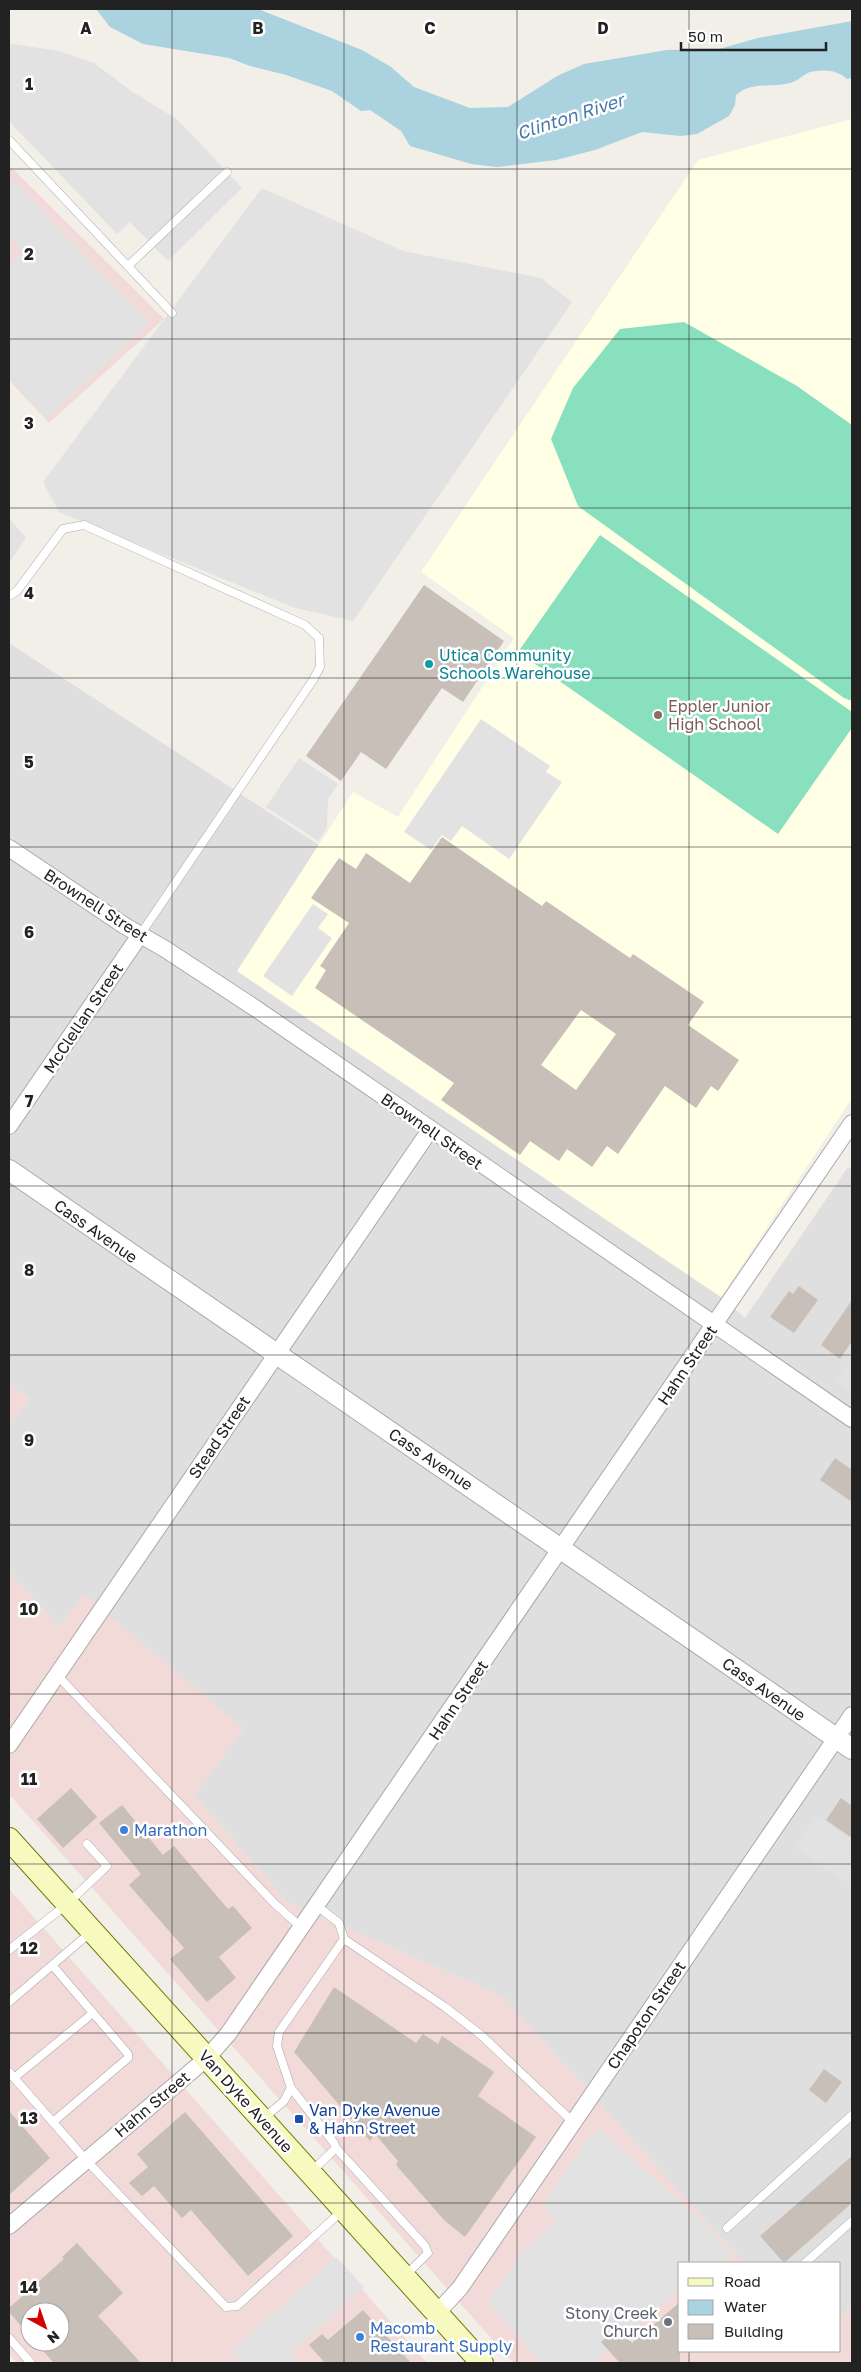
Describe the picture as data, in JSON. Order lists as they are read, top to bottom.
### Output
{
  "streets": {
    "main road": ["Van Dyke Avenue"],
    "street": [
      "Brownell Street",
      "McClellan Street",
      "Cass Avenue",
      "Hahn Street",
      "Stead Street",
      "Chapoton Street"
    ]
  },
  "crossings": [
    ["Brownell Street", "McClellan Street"],
    ["Brownell Street", "Hahn Street"],
    ["Brownell Street", "Stead Street"],
    ["Cass Avenue", "Hahn Street"],
    ["Cass Avenue", "Stead Street"],
    ["Cass Avenue", "Chapoton Street"],
    ["Hahn Street", "Van Dyke Avenue"],
    ["Chapoton Street", "Van Dyke Avenue"]
  ],
  "water": ["Clinton River"],
  "places": {
    "other": [
      "Utica Community Schools Warehouse",
      "Eppler Junior High School",
      "Marathon",
      "Stony Creek Church",
      "Macomb Restaurant Supply"
    ],
    "transit": ["Van Dyke Avenue & Hahn Street"]
  },
  "legend": ["Road", "Water", "Building"],
  "scale_bar": "50 m",
  "north": "bottom right",
  "grid": {
    "columns": [
      "A",
      "B",
      "C",
      "D"
    ],
    "rows": [
      "1",
      "2",
      "3",
      "4",
      "5",
      "6",
      "7",
      "8",
      "9",
      "10",
      "11",
      "12",
      "13",
      "14"
    ]
  }
}
